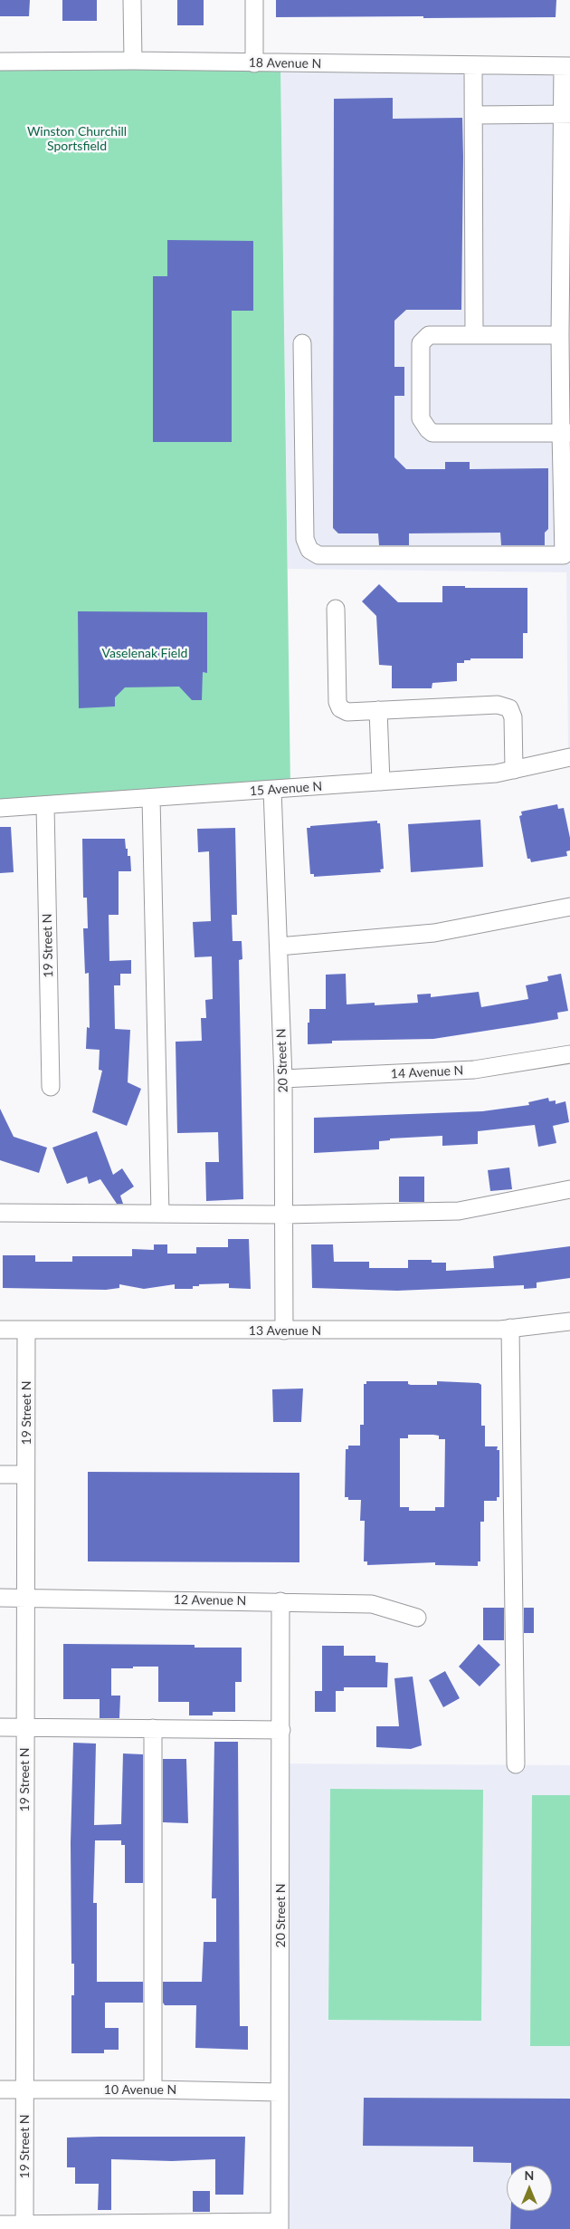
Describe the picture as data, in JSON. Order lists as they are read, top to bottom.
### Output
{
  "streets": {
    "street": [
      "18 Avenue N",
      "15 Avenue N",
      "19 Street N",
      "20 Street N",
      "14 Avenue N",
      "13 Avenue N",
      "12 Avenue N",
      "10 Avenue N"
    ]
  },
  "crossings": [
    ["15 Avenue N", "19 Street N"],
    ["15 Avenue N", "20 Street N"],
    ["19 Street N", "13 Avenue N"],
    ["19 Street N", "12 Avenue N"],
    ["19 Street N", "10 Avenue N"],
    ["20 Street N", "14 Avenue N"],
    ["20 Street N", "13 Avenue N"],
    ["20 Street N", "12 Avenue N"],
    ["20 Street N", "10 Avenue N"]
  ],
  "parks": ["Winston Churchill Sportsfield", "Vaselenak Field"],
  "north": "top"
}
